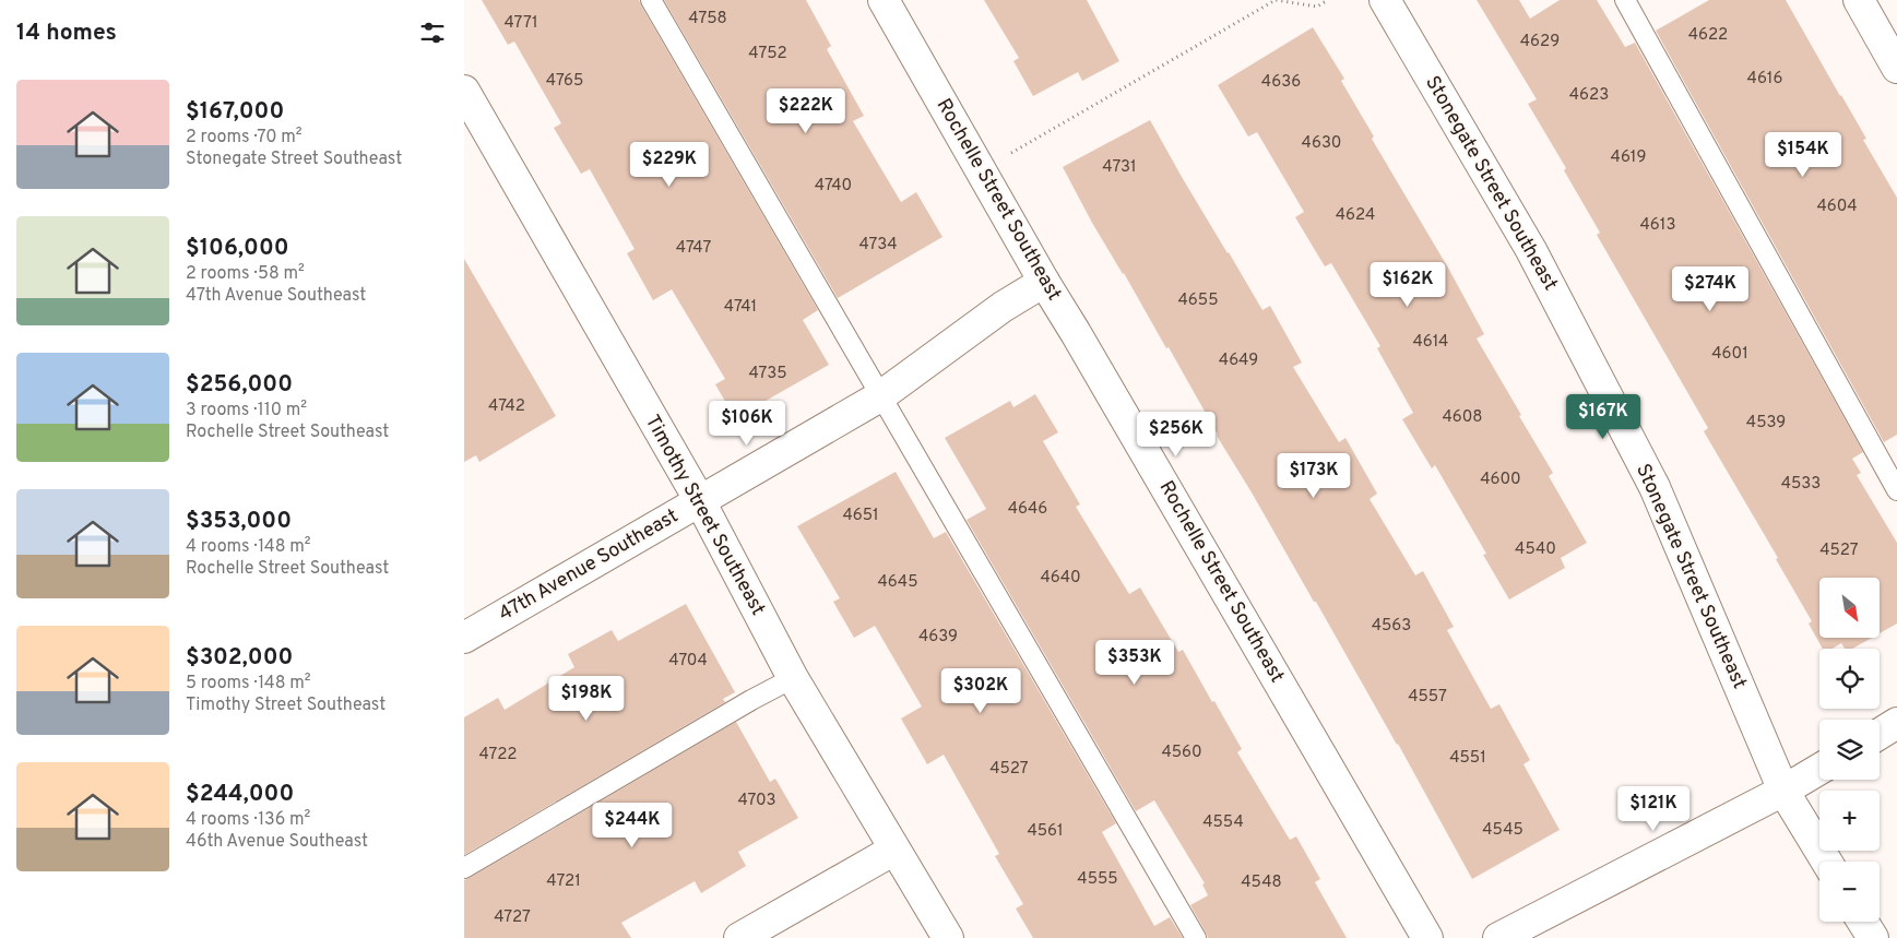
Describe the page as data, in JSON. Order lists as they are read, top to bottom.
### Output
{
  "streets": {
    "street": [
      "Stonegate Street Southeast",
      "Rochelle Street Southeast",
      "Timothy Street Southeast",
      "47th Avenue Southeast"
    ]
  },
  "crossings": [
    ["Rochelle Street Southeast", "47th Avenue Southeast"],
    ["Timothy Street Southeast", "47th Avenue Southeast"]
  ],
  "house_numbers": [
    "4758",
    "4771",
    "4622",
    "4629",
    "4752",
    "4616",
    "4765",
    "4636",
    "4623",
    "4630",
    "4619",
    "4731",
    "4740",
    "4604",
    "4624",
    "4613",
    "4734",
    "4747",
    "4655",
    "4741",
    "4614",
    "4601",
    "4649",
    "4735",
    "4742",
    "4608",
    "4539",
    "4600",
    "4533",
    "4646",
    "4651",
    "4540",
    "4527",
    "4640",
    "4645",
    "4563",
    "4639",
    "4704",
    "4557",
    "4560",
    "4722",
    "4551",
    "4527",
    "4703",
    "4554",
    "4545",
    "4561",
    "4555",
    "4721",
    "4548",
    "4727"
  ],
  "north": "bottom right",
  "page": {
    "heading": "14 homes",
    "list": [
      {
        "name": "$167,000",
        "note": "2 rooms · 70 m² · Stonegate Street Southeast"
      },
      {
        "name": "$106,000",
        "note": "2 rooms · 58 m² · 47th Avenue Southeast"
      },
      {
        "name": "$256,000",
        "note": "3 rooms · 110 m² · Rochelle Street Southeast"
      },
      {
        "name": "$353,000",
        "note": "4 rooms · 148 m² · Rochelle Street Southeast"
      },
      {
        "name": "$302,000",
        "note": "5 rooms · 148 m² · Timothy Street Southeast"
      },
      {
        "name": "$244,000",
        "note": "4 rooms · 136 m² · 46th Avenue Southeast"
      }
    ],
    "price": [
      "$222K",
      "$154K",
      "$229K",
      "$162K",
      "$274K",
      "$167K",
      "$106K",
      "$256K",
      "$173K",
      "$353K",
      "$302K",
      "$198K",
      "$121K",
      "$244K"
    ],
    "map_buttons": ["+", "−"]
  }
}
